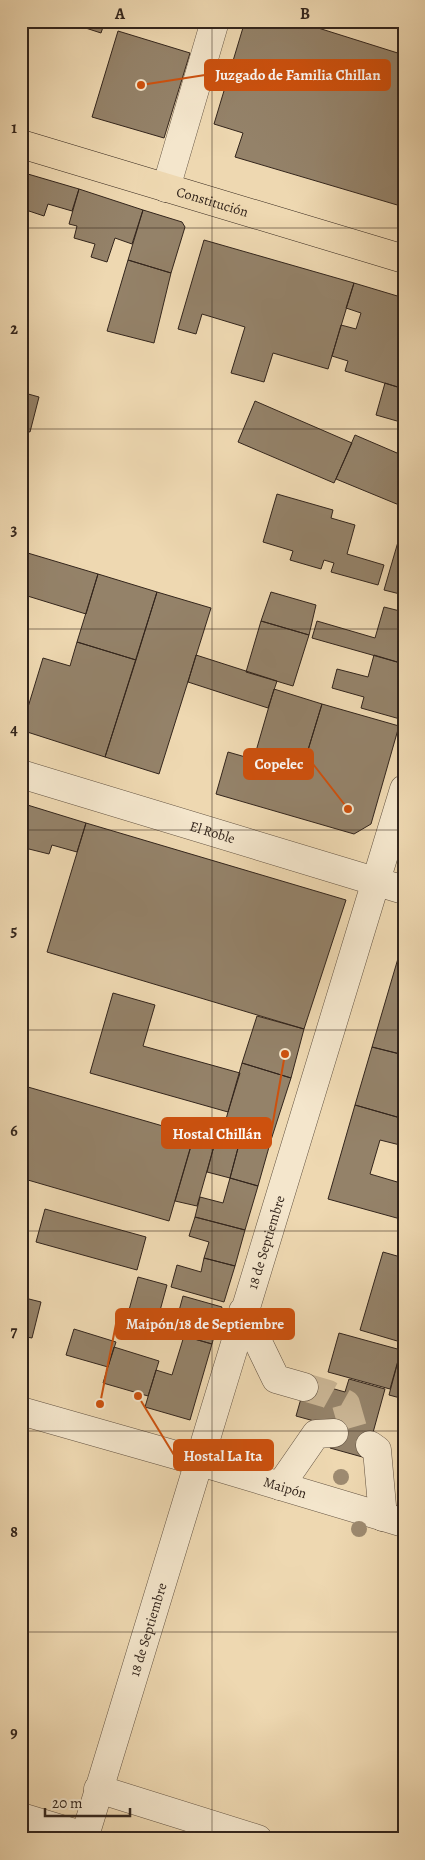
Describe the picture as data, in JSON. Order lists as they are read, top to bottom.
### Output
{
  "streets": {
    "main road": ["Constitución"],
    "street": ["El Roble", "18 de Septiembre", "Maipón"]
  },
  "crossings": [
    ["El Roble", "18 de Septiembre"],
    ["18 de Septiembre", "Maipón"]
  ],
  "places": [
    "Juzgado de Familia Chillan",
    "Copelec",
    "Hostal Chillán",
    "Hostal La Ita",
    "Maipón/18 de Septiembre"
  ],
  "scale_bar": "20 m",
  "grid": {
    "columns": ["A", "B"],
    "rows": [
      "1",
      "2",
      "3",
      "4",
      "5",
      "6",
      "7",
      "8",
      "9"
    ]
  }
}
